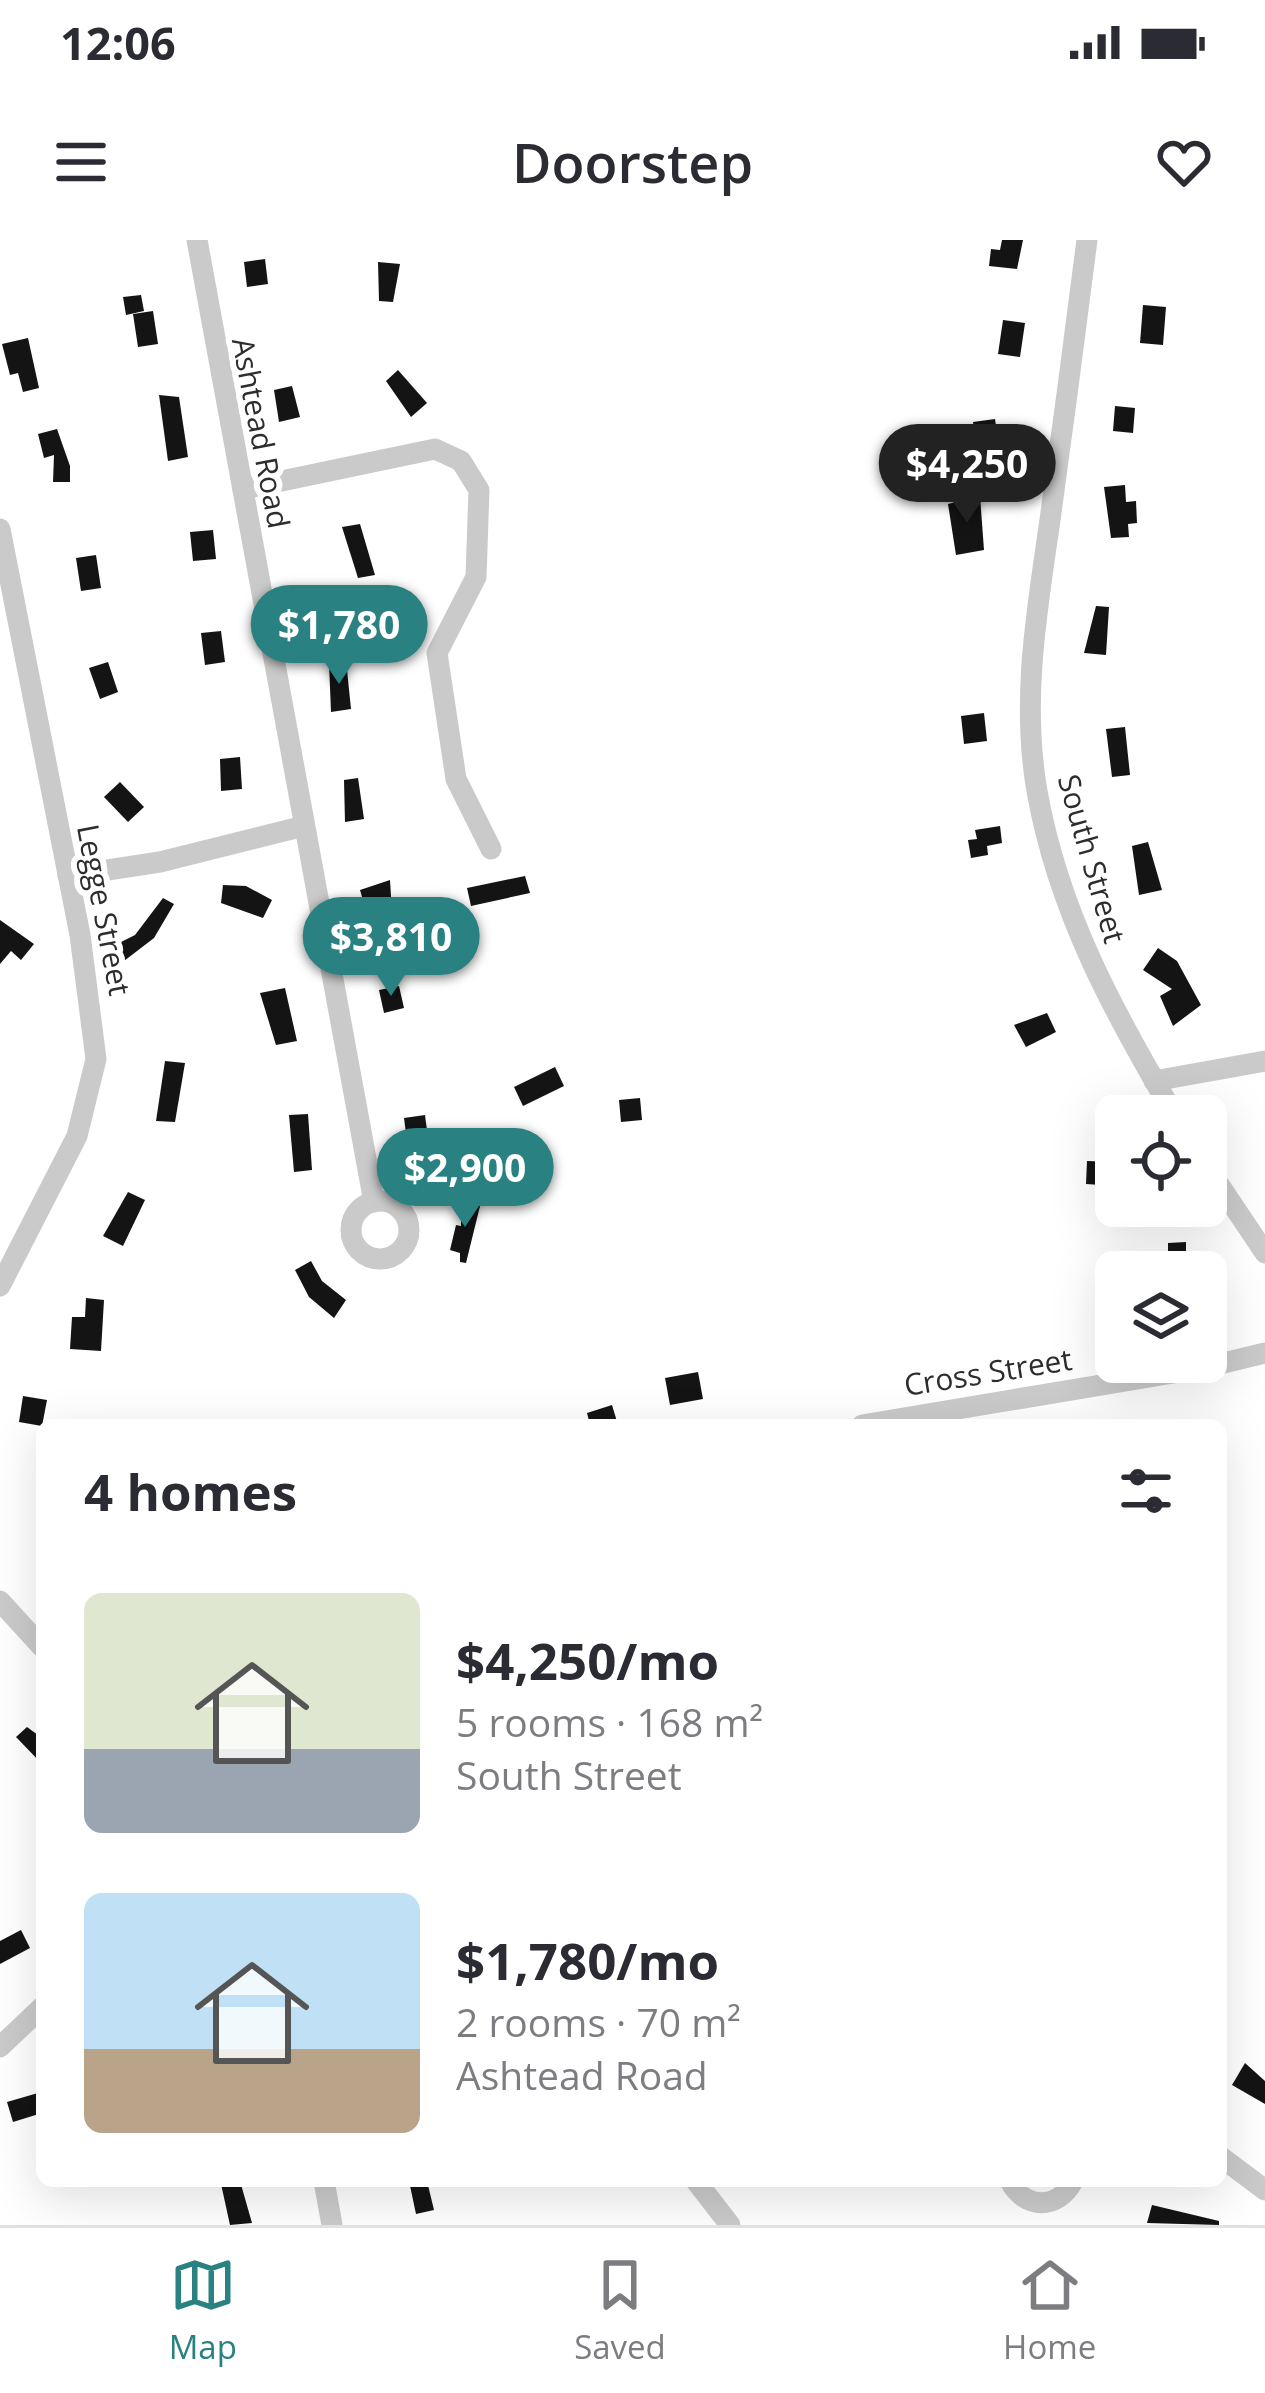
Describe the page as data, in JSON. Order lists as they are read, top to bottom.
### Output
{
  "streets": {
    "street": [
      "Ashtead Road",
      "South Street",
      "Legge Street",
      "Cross Street"
    ]
  },
  "page": {
    "status": "12:06",
    "header": "Doorstep",
    "price": [
      "$4,250",
      "$1,780",
      "$3,810",
      "$2,900"
    ],
    "heading": "4 homes",
    "list": [
      {
        "name": "$4,250/mo",
        "note": "5 rooms · 168 m² · South Street"
      },
      {
        "name": "$1,780/mo",
        "note": "2 rooms · 70 m² · Ashtead Road"
      }
    ],
    "tabs": ["Map", "Saved", "Home"]
  }
}
